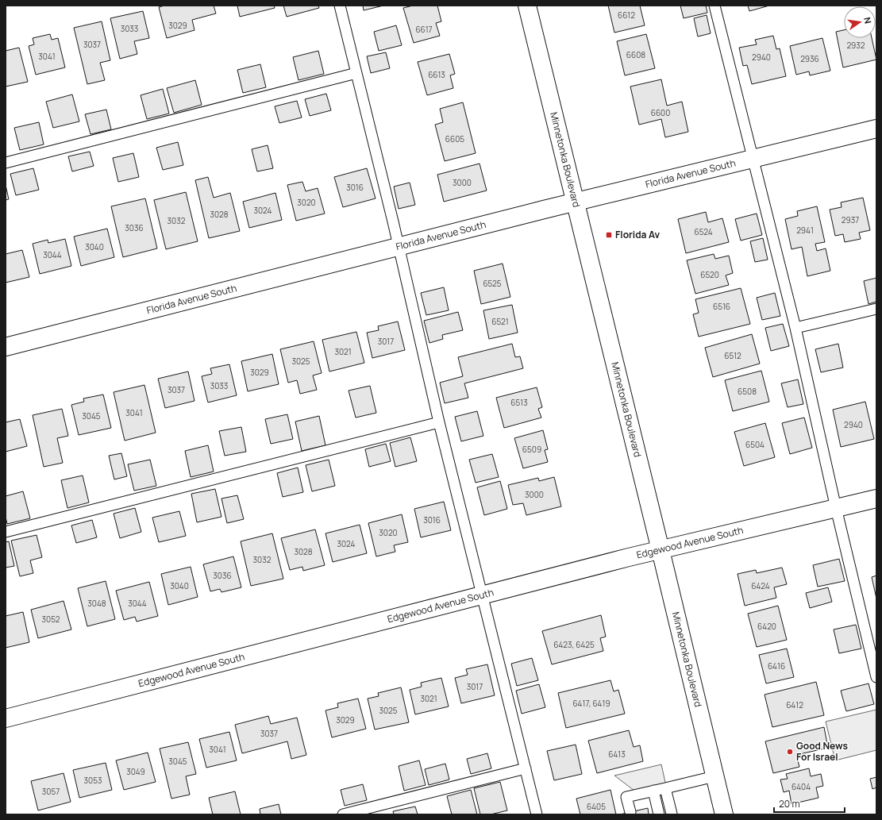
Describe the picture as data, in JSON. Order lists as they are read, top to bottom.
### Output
{
  "streets": {
    "street": ["Minnetonka Boulevard", "Florida Avenue South", "Edgewood Avenue South"]
  },
  "crossings": [
    ["Minnetonka Boulevard", "Florida Avenue South"],
    ["Minnetonka Boulevard", "Edgewood Avenue South"]
  ],
  "places": {
    "transit": ["Florida Av"],
    "other": ["Good News For Israel"]
  },
  "house_numbers": [
    "6612",
    "3029",
    "3033",
    "6617",
    "3037",
    "2932",
    "6608",
    "3041",
    "2940",
    "2936",
    "6613",
    "6600",
    "6605",
    "3000",
    "3016",
    "3020",
    "3024",
    "3028",
    "2937",
    "3032",
    "3036",
    "2941",
    "6524",
    "3040",
    "3044",
    "6520",
    "6525",
    "6516",
    "6521",
    "3017",
    "3021",
    "6512",
    "3025",
    "3029",
    "3033",
    "3037",
    "6508",
    "6513",
    "3041",
    "3045",
    "2940",
    "6504",
    "6509",
    "3000",
    "3016",
    "3020",
    "3024",
    "3028",
    "3032",
    "3036",
    "3040",
    "6424",
    "3048",
    "3044",
    "3052",
    "6420",
    "6423, 6425",
    "6416",
    "3017",
    "3021",
    "6417, 6419",
    "6412",
    "3025",
    "3029",
    "3037",
    "3041",
    "6413",
    "3045",
    "3049",
    "3053",
    "6404",
    "3057",
    "6405"
  ],
  "scale_bar": "20 m",
  "north": "right"
}
